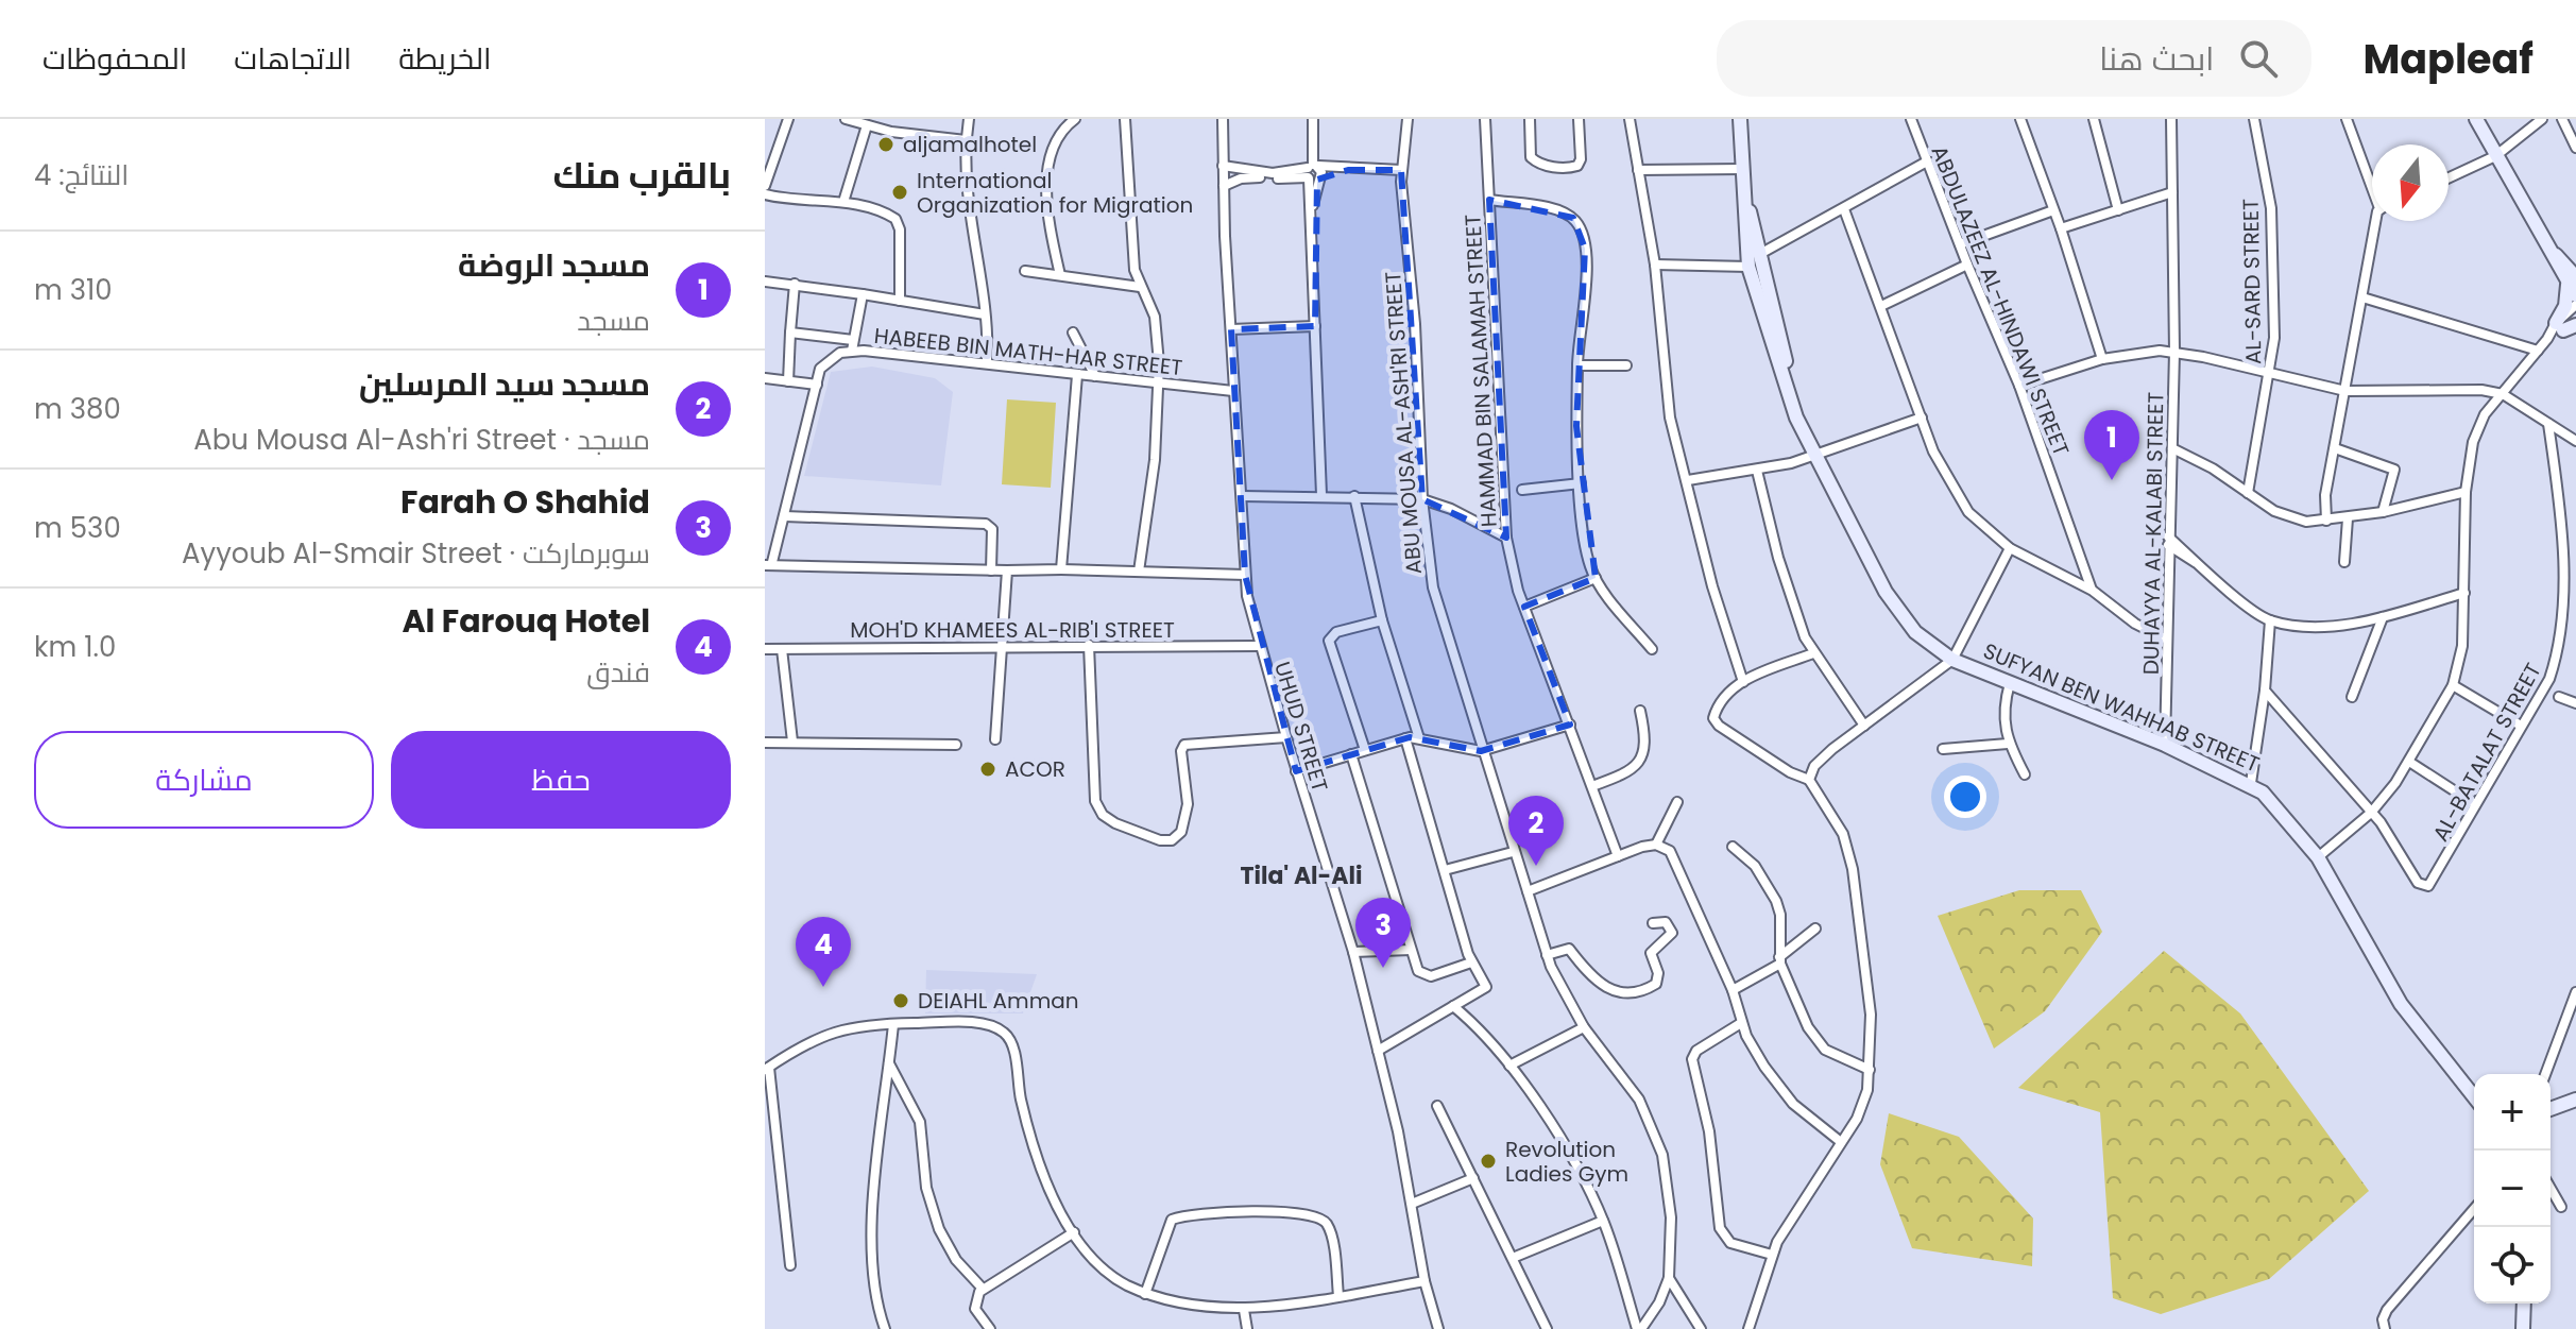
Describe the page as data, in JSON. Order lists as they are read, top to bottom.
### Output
{
  "streets": {
    "street": [
      "AL-SARD STREET",
      "ABDULAZEEZ AL-HINDAWI STREET",
      "HABEEB BIN MATH-HAR STREET",
      "HAMMAD BIN SALAMAH STREET",
      "ABU MOUSA AL-ASH'RI STREET",
      "DUHAYYA AL-KALABI STREET",
      "MOH'D KHAMEES AL-RIB'I STREET",
      "SUFYAN BEN WAHHAB STREET",
      "UHUD STREET",
      "AL-BATALAT STREET"
    ]
  },
  "crossings": [
    ["HABEEB BIN MATH-HAR STREET", "UHUD STREET"],
    ["DUHAYYA AL-KALABI STREET", "SUFYAN BEN WAHHAB STREET"],
    ["MOH'D KHAMEES AL-RIB'I STREET", "UHUD STREET"]
  ],
  "districts": ["Tila' Al-Ali"],
  "places": [
    "aljamalhotel",
    "International Organization for Migration",
    "ACOR",
    "DEIAHL Amman",
    "Revolution Ladies Gym"
  ],
  "north": "bottom",
  "page": {
    "header": "Mapleaf",
    "search": "ابحث هنا",
    "nav": ["الخريطة", "الاتجاهات", "المحفوظات"],
    "heading": ["بالقرب منك", "النتائج: 4"],
    "list": [
      {
        "mark": "1",
        "name": "مسجد الروضة",
        "note": "مسجد",
        "value": "310 m"
      },
      {
        "mark": "2",
        "name": "مسجد سيد المرسلين",
        "note": "مسجد · Abu Mousa Al-Ash'ri Street",
        "value": "380 m"
      },
      {
        "mark": "3",
        "name": "Farah O Shahid",
        "note": "سوبرماركت · Ayyoub Al-Smair Street",
        "value": "530 m"
      },
      {
        "mark": "4",
        "name": "Al Farouq Hotel",
        "note": "فندق",
        "value": "1.0 km"
      }
    ],
    "pins": [
      "1",
      "2",
      "3",
      "4"
    ],
    "buttons": ["حفظ", "مشاركة"],
    "map_buttons": ["+", "−"]
  }
}
